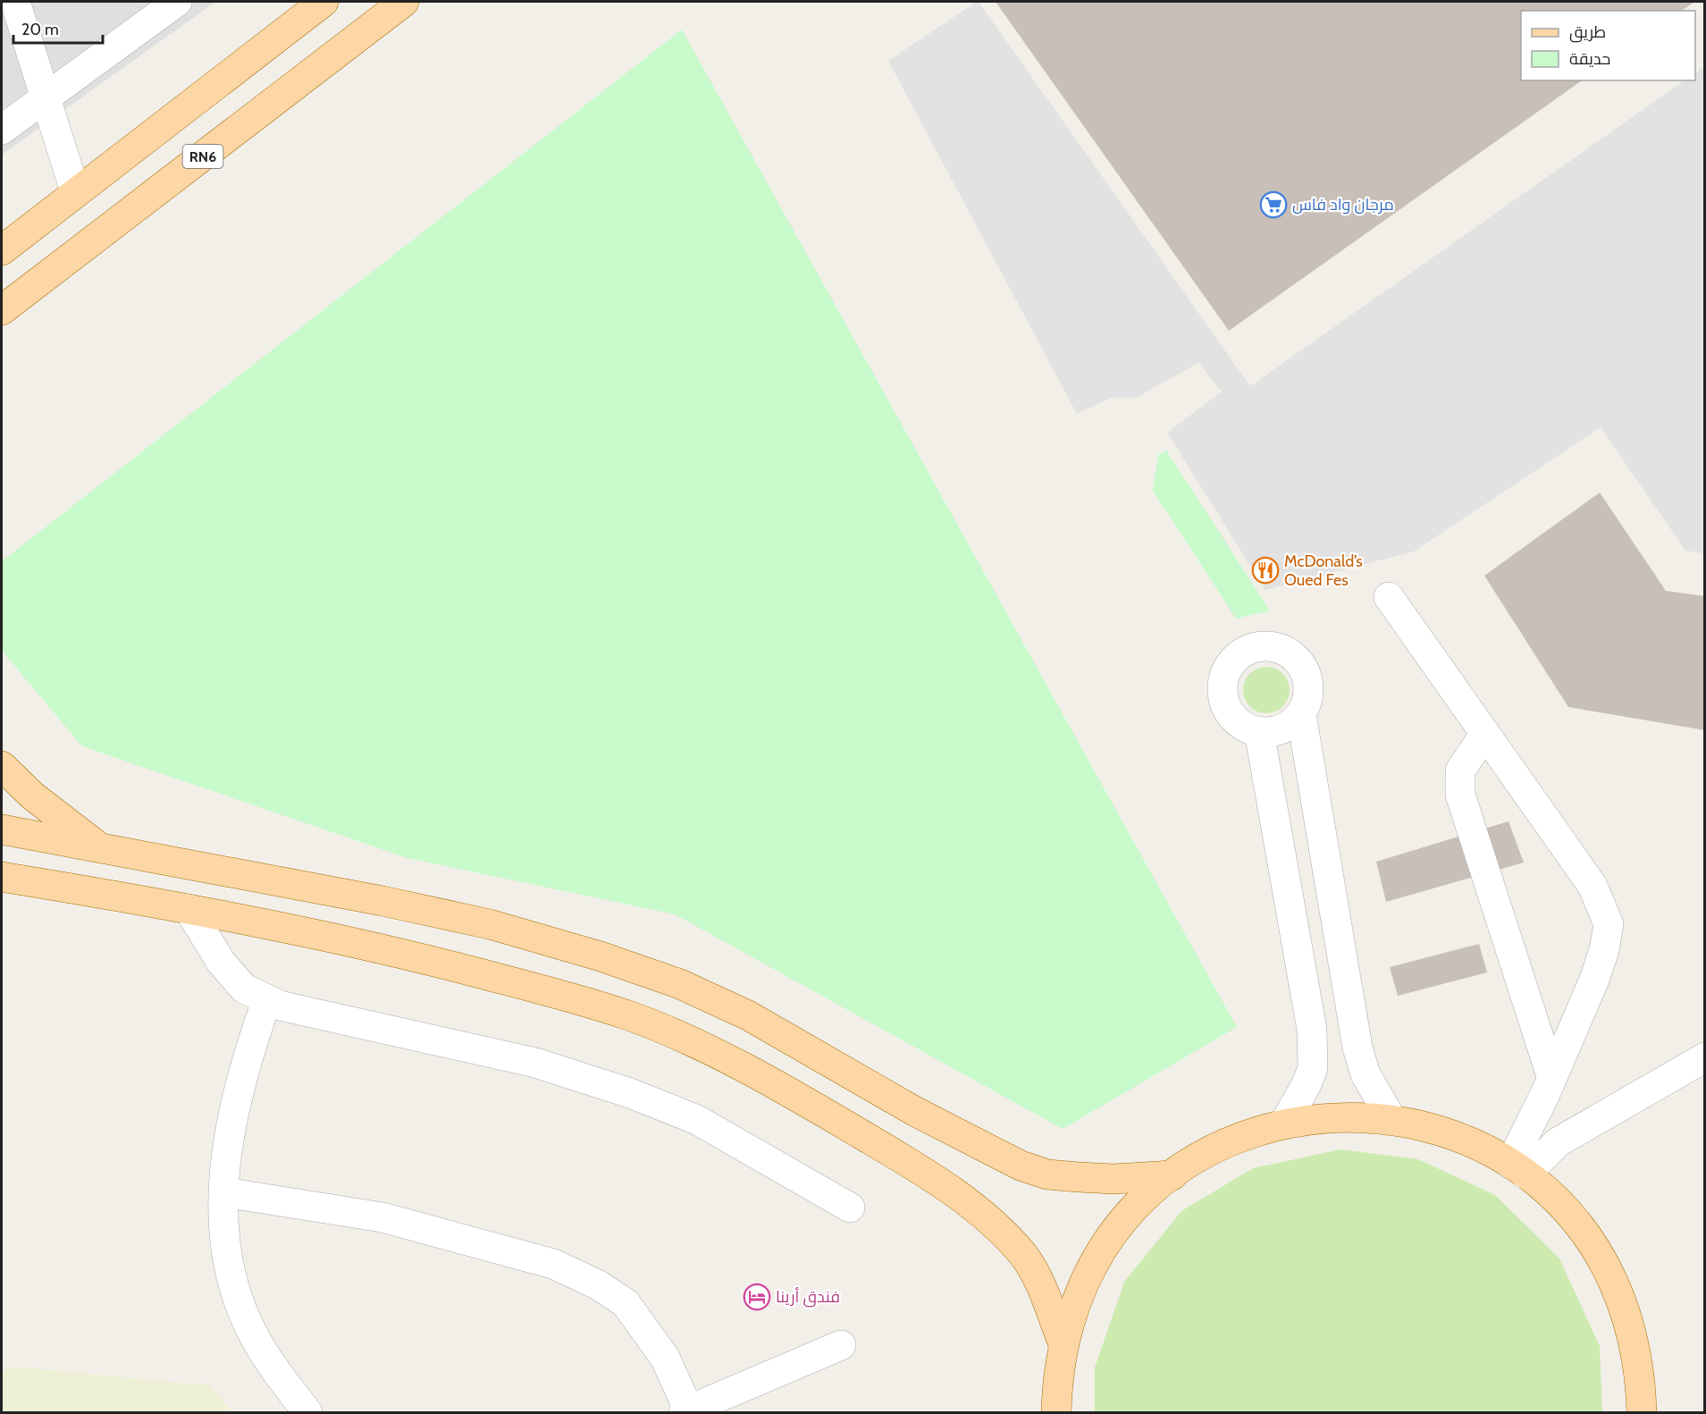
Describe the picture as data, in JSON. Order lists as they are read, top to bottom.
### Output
{
  "streets": {
    "main road": ["RN6"]
  },
  "places": {
    "supermarket": ["مرجان واد فاس"],
    "restaurant": ["McDonald’s Oued Fes"],
    "hotel": ["فندق أرينا"]
  },
  "legend": ["طريق", "حديقة"],
  "scale_bar": "20 m"
}
